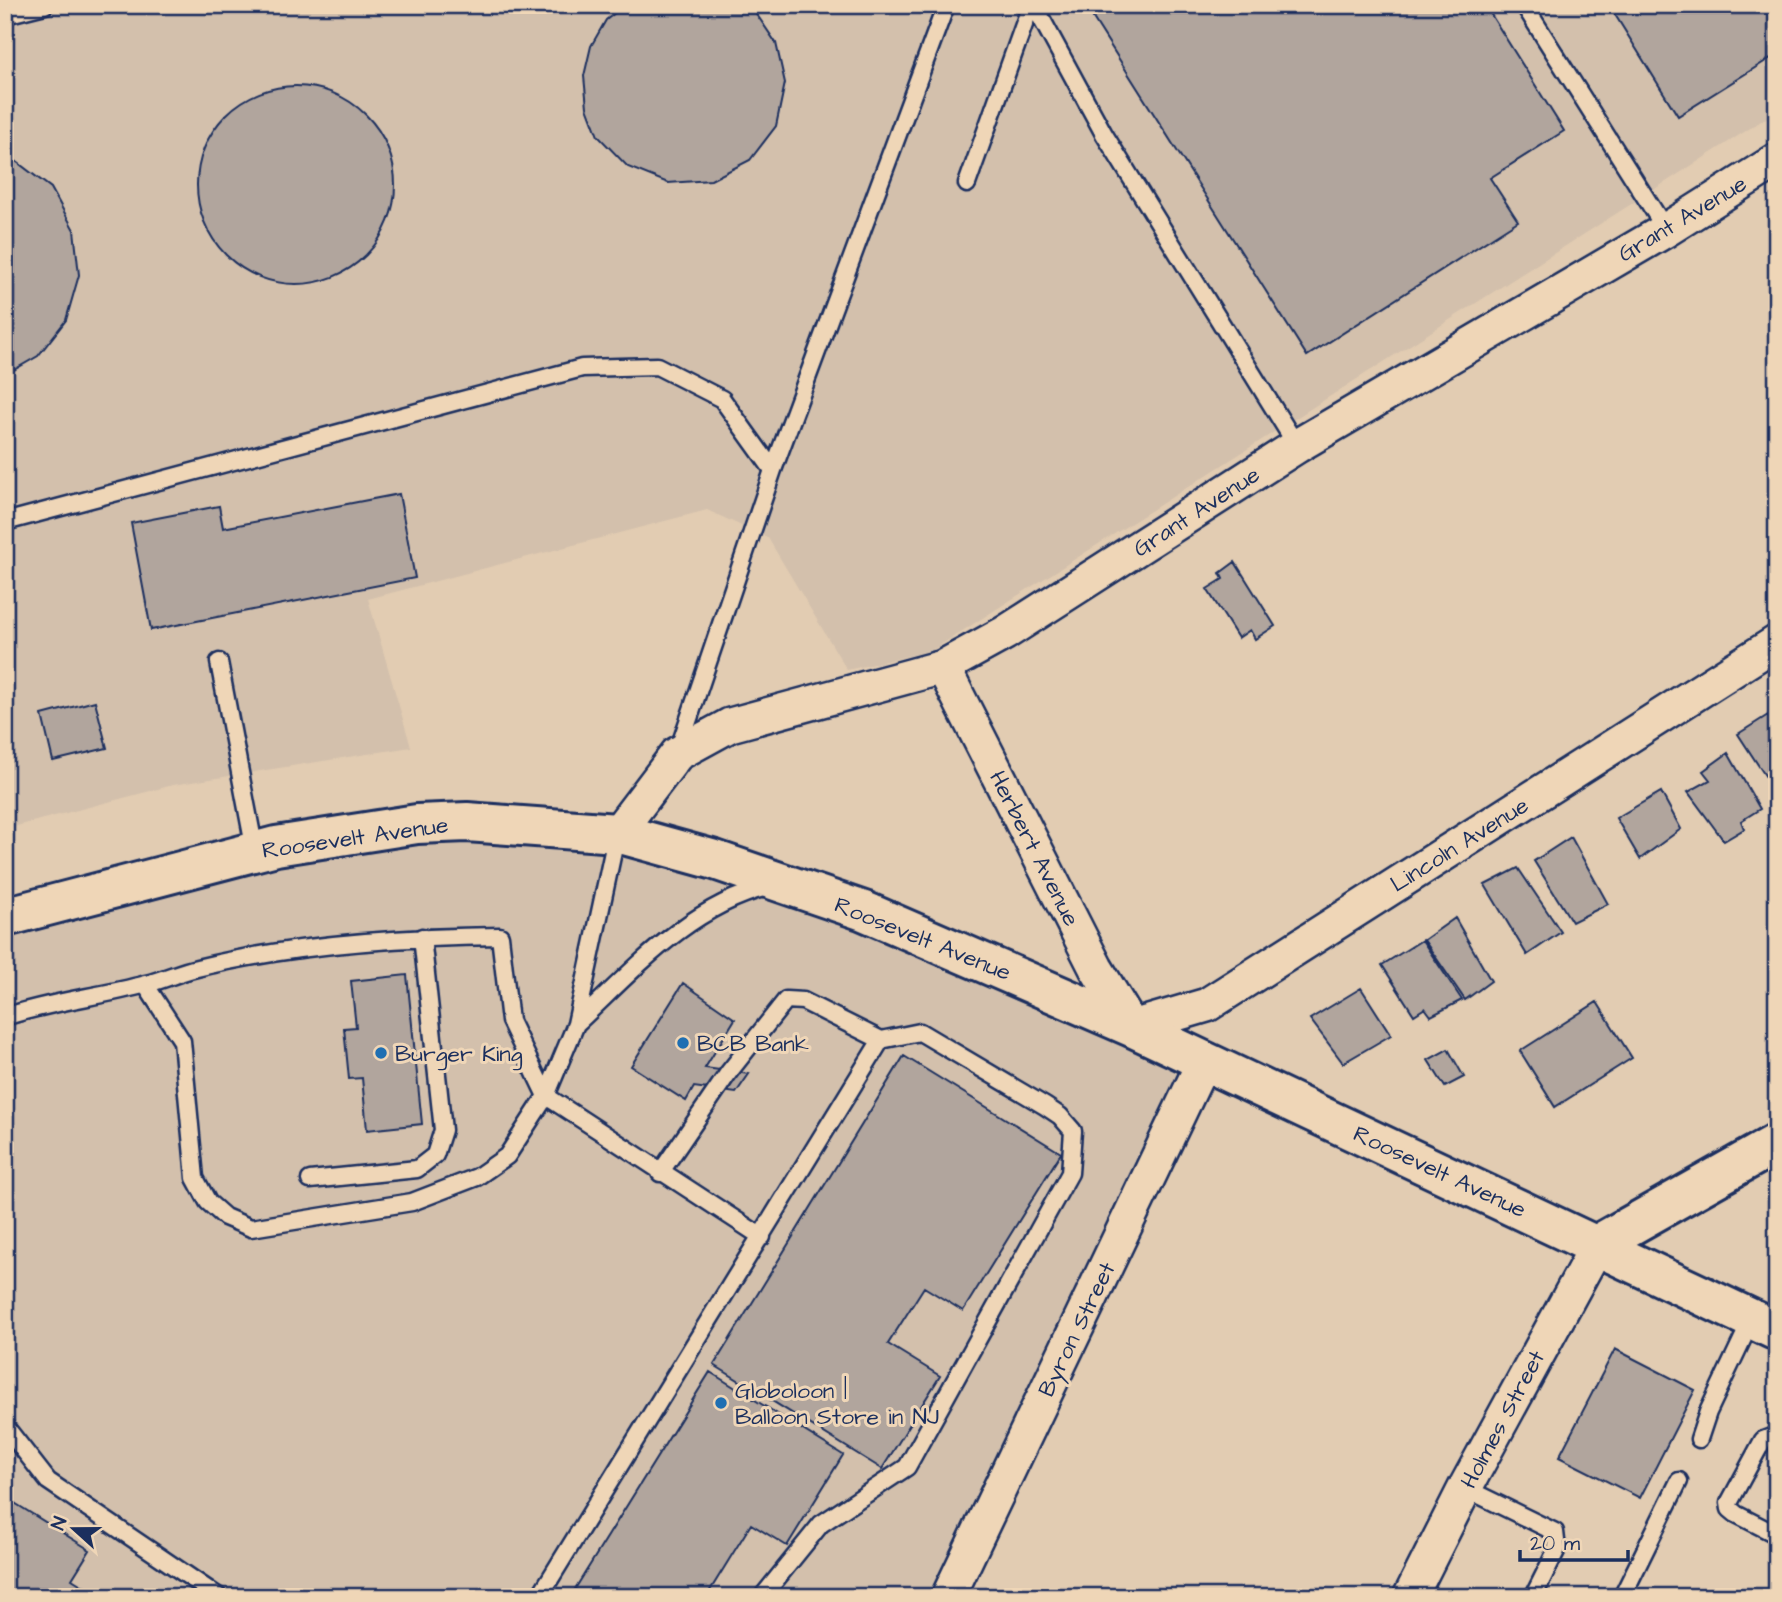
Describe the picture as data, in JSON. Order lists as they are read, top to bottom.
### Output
{
  "streets": {
    "street": [
      "Grant Avenue",
      "Roosevelt Avenue",
      "Lincoln Avenue",
      "Herbert Avenue",
      "Byron Street",
      "Holmes Street"
    ]
  },
  "crossings": [
    ["Grant Avenue", "Roosevelt Avenue"],
    ["Grant Avenue", "Herbert Avenue"],
    ["Roosevelt Avenue", "Lincoln Avenue"],
    ["Roosevelt Avenue", "Herbert Avenue"],
    ["Roosevelt Avenue", "Byron Street"],
    ["Roosevelt Avenue", "Holmes Street"],
    ["Lincoln Avenue", "Herbert Avenue"]
  ],
  "places": ["BCB Bank", "Burger King", "Globoloon | Balloon Store in NJ"],
  "scale_bar": "20 m",
  "north": "left"
}
